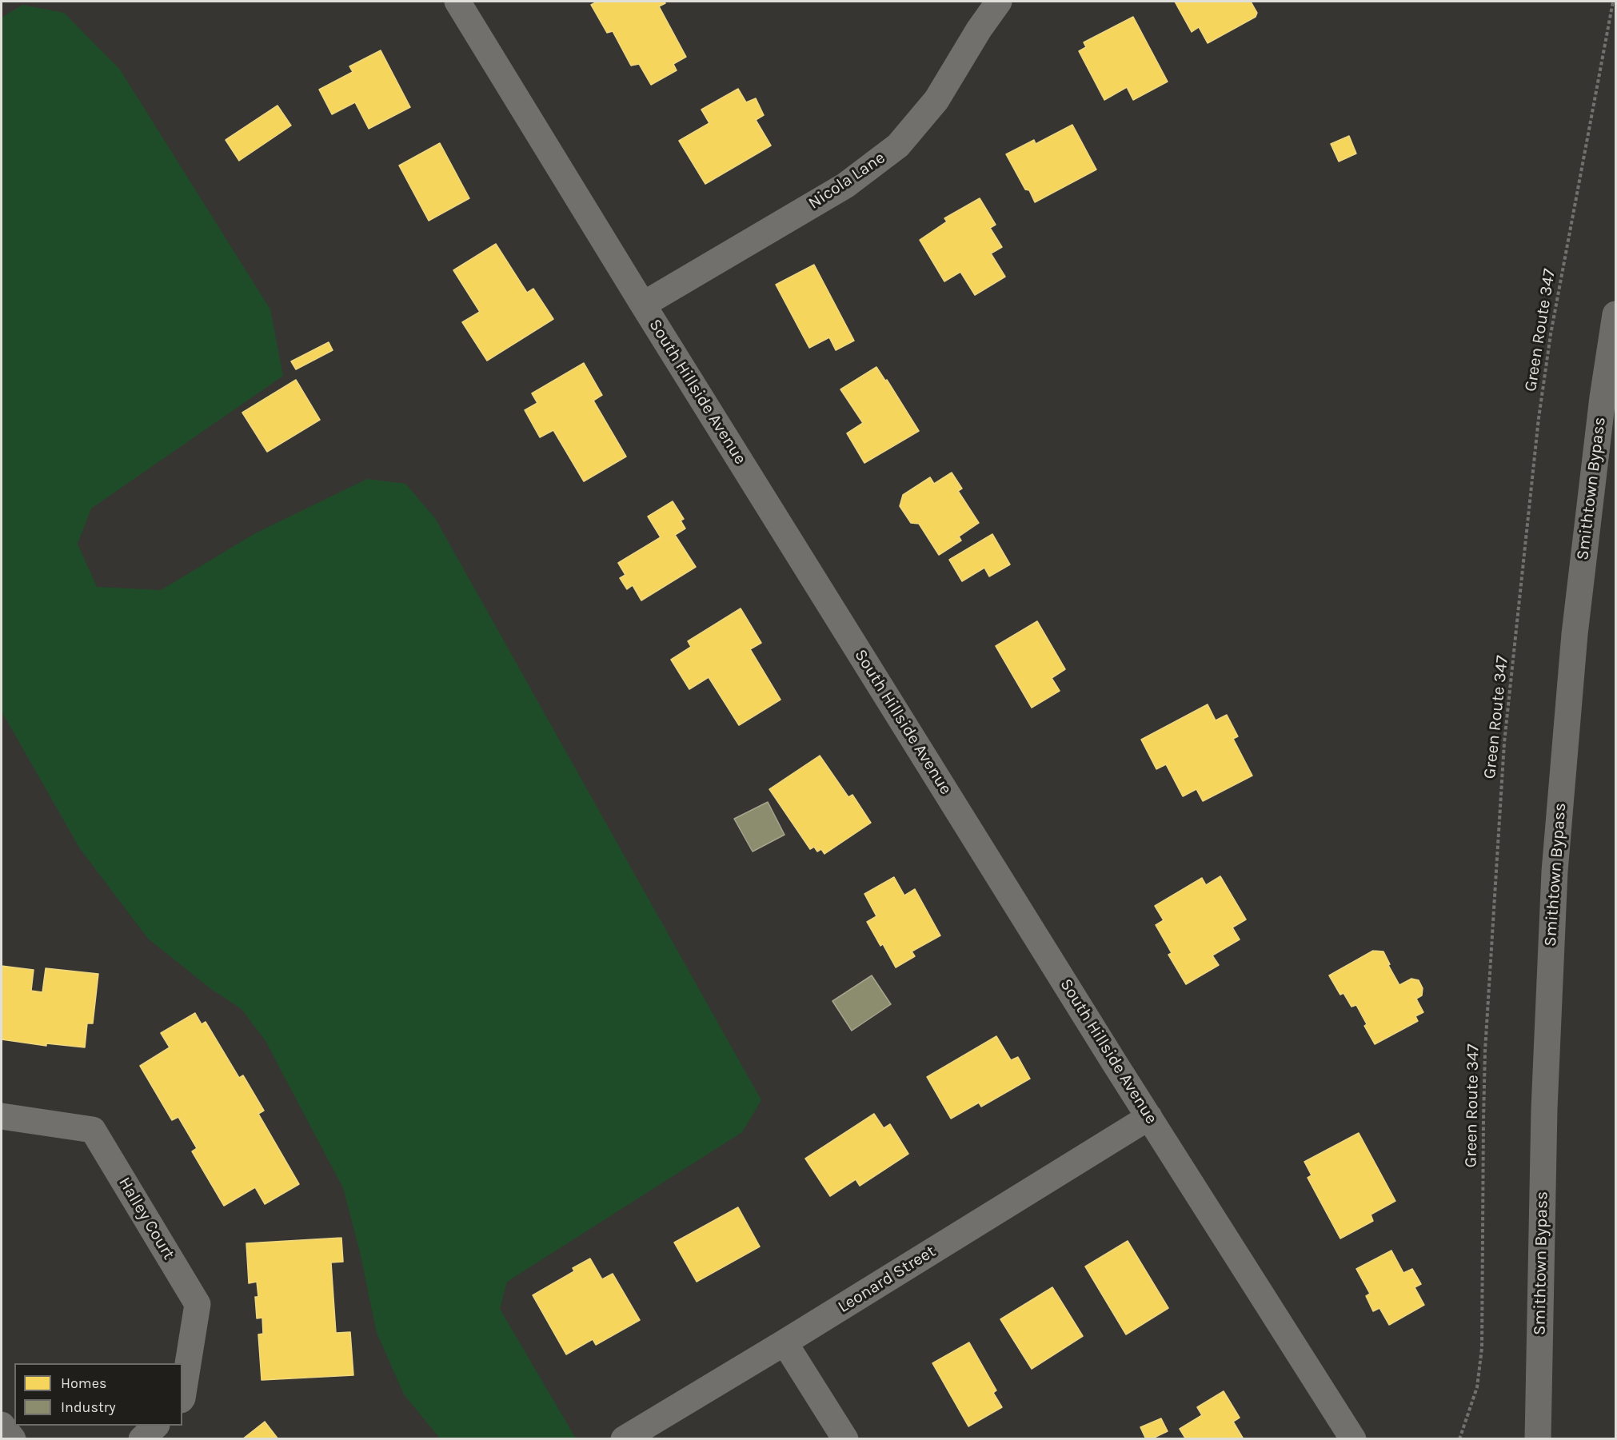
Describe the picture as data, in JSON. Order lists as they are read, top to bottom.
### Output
{
  "streets": {
    "highway": ["Smithtown Bypass"],
    "street": [
      "Nicola Lane",
      "South Hillside Avenue",
      "Halley Court",
      "Leonard Street"
    ],
    "path": ["Green Route 347"]
  },
  "crossings": [
    ["Nicola Lane", "South Hillside Avenue"],
    ["South Hillside Avenue", "Leonard Street"]
  ],
  "legend": ["Homes", "Industry"]
}
